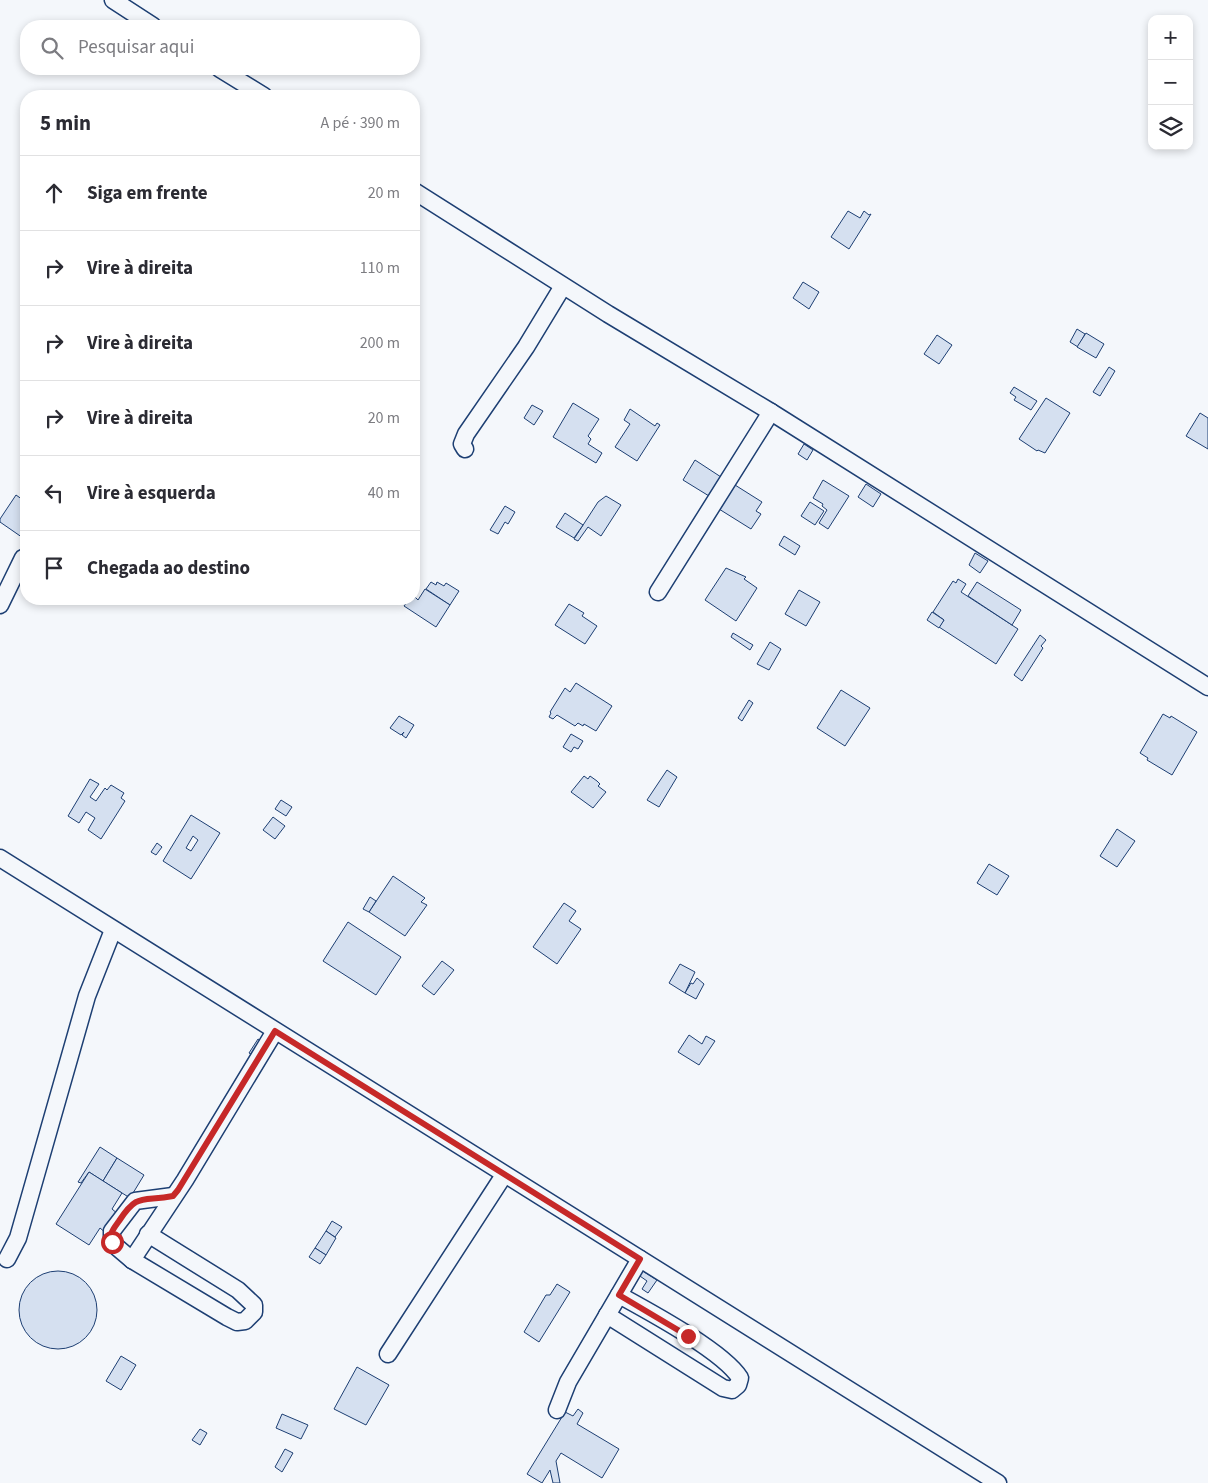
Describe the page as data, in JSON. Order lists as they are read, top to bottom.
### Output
{
  "page": {
    "map_buttons": ["+", "−"],
    "search": "Pesquisar aqui",
    "heading": ["5 min", "A pé · 390 m"],
    "list": [
      ["Siga em frente", "20 m"],
      ["Vire à direita", "110 m"],
      ["Vire à direita", "200 m"],
      ["Vire à direita", "20 m"],
      ["Vire à esquerda", "40 m"],
      "Chegada ao destino"
    ]
  }
}
